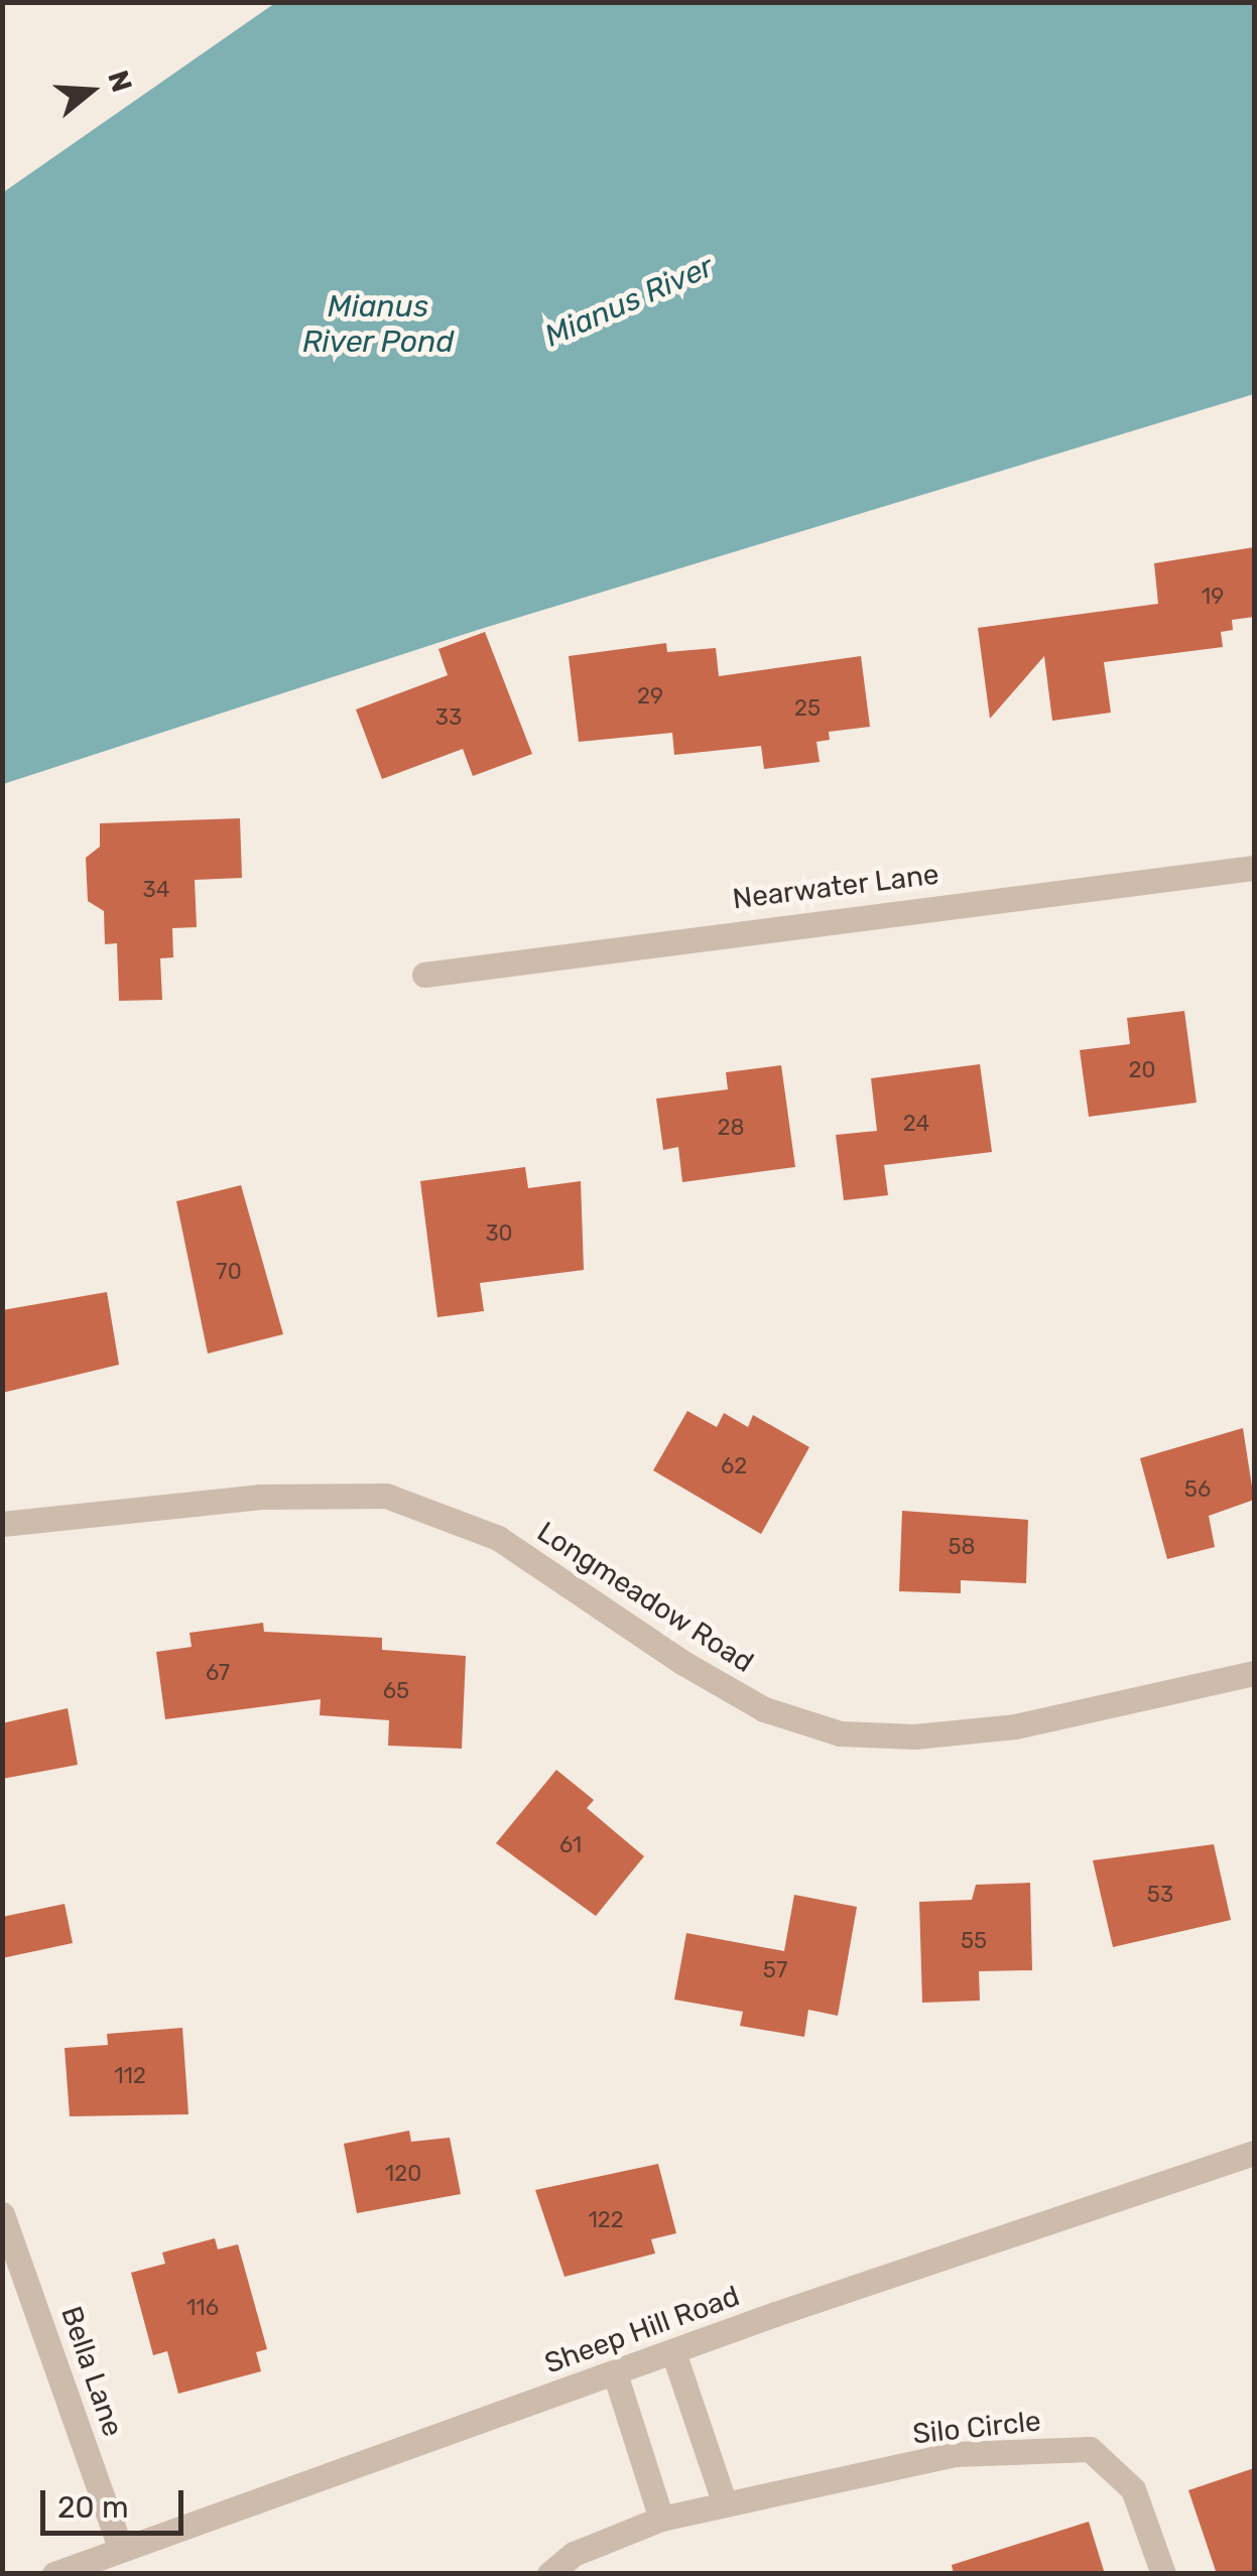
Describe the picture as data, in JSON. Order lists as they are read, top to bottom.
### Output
{
  "streets": {
    "street": [
      "Nearwater Lane",
      "Longmeadow Road",
      "Sheep Hill Road",
      "Bella Lane",
      "Silo Circle"
    ]
  },
  "crossings": [
    ["Sheep Hill Road", "Bella Lane"]
  ],
  "water": ["Mianus River", "Mianus River Pond"],
  "house_numbers": [
    "19",
    "29",
    "25",
    "33",
    "34",
    "20",
    "24",
    "28",
    "30",
    "70",
    "62",
    "56",
    "58",
    "67",
    "65",
    "61",
    "53",
    "55",
    "57",
    "112",
    "120",
    "122",
    "116"
  ],
  "scale_bar": "20 m",
  "north": "right"
}
